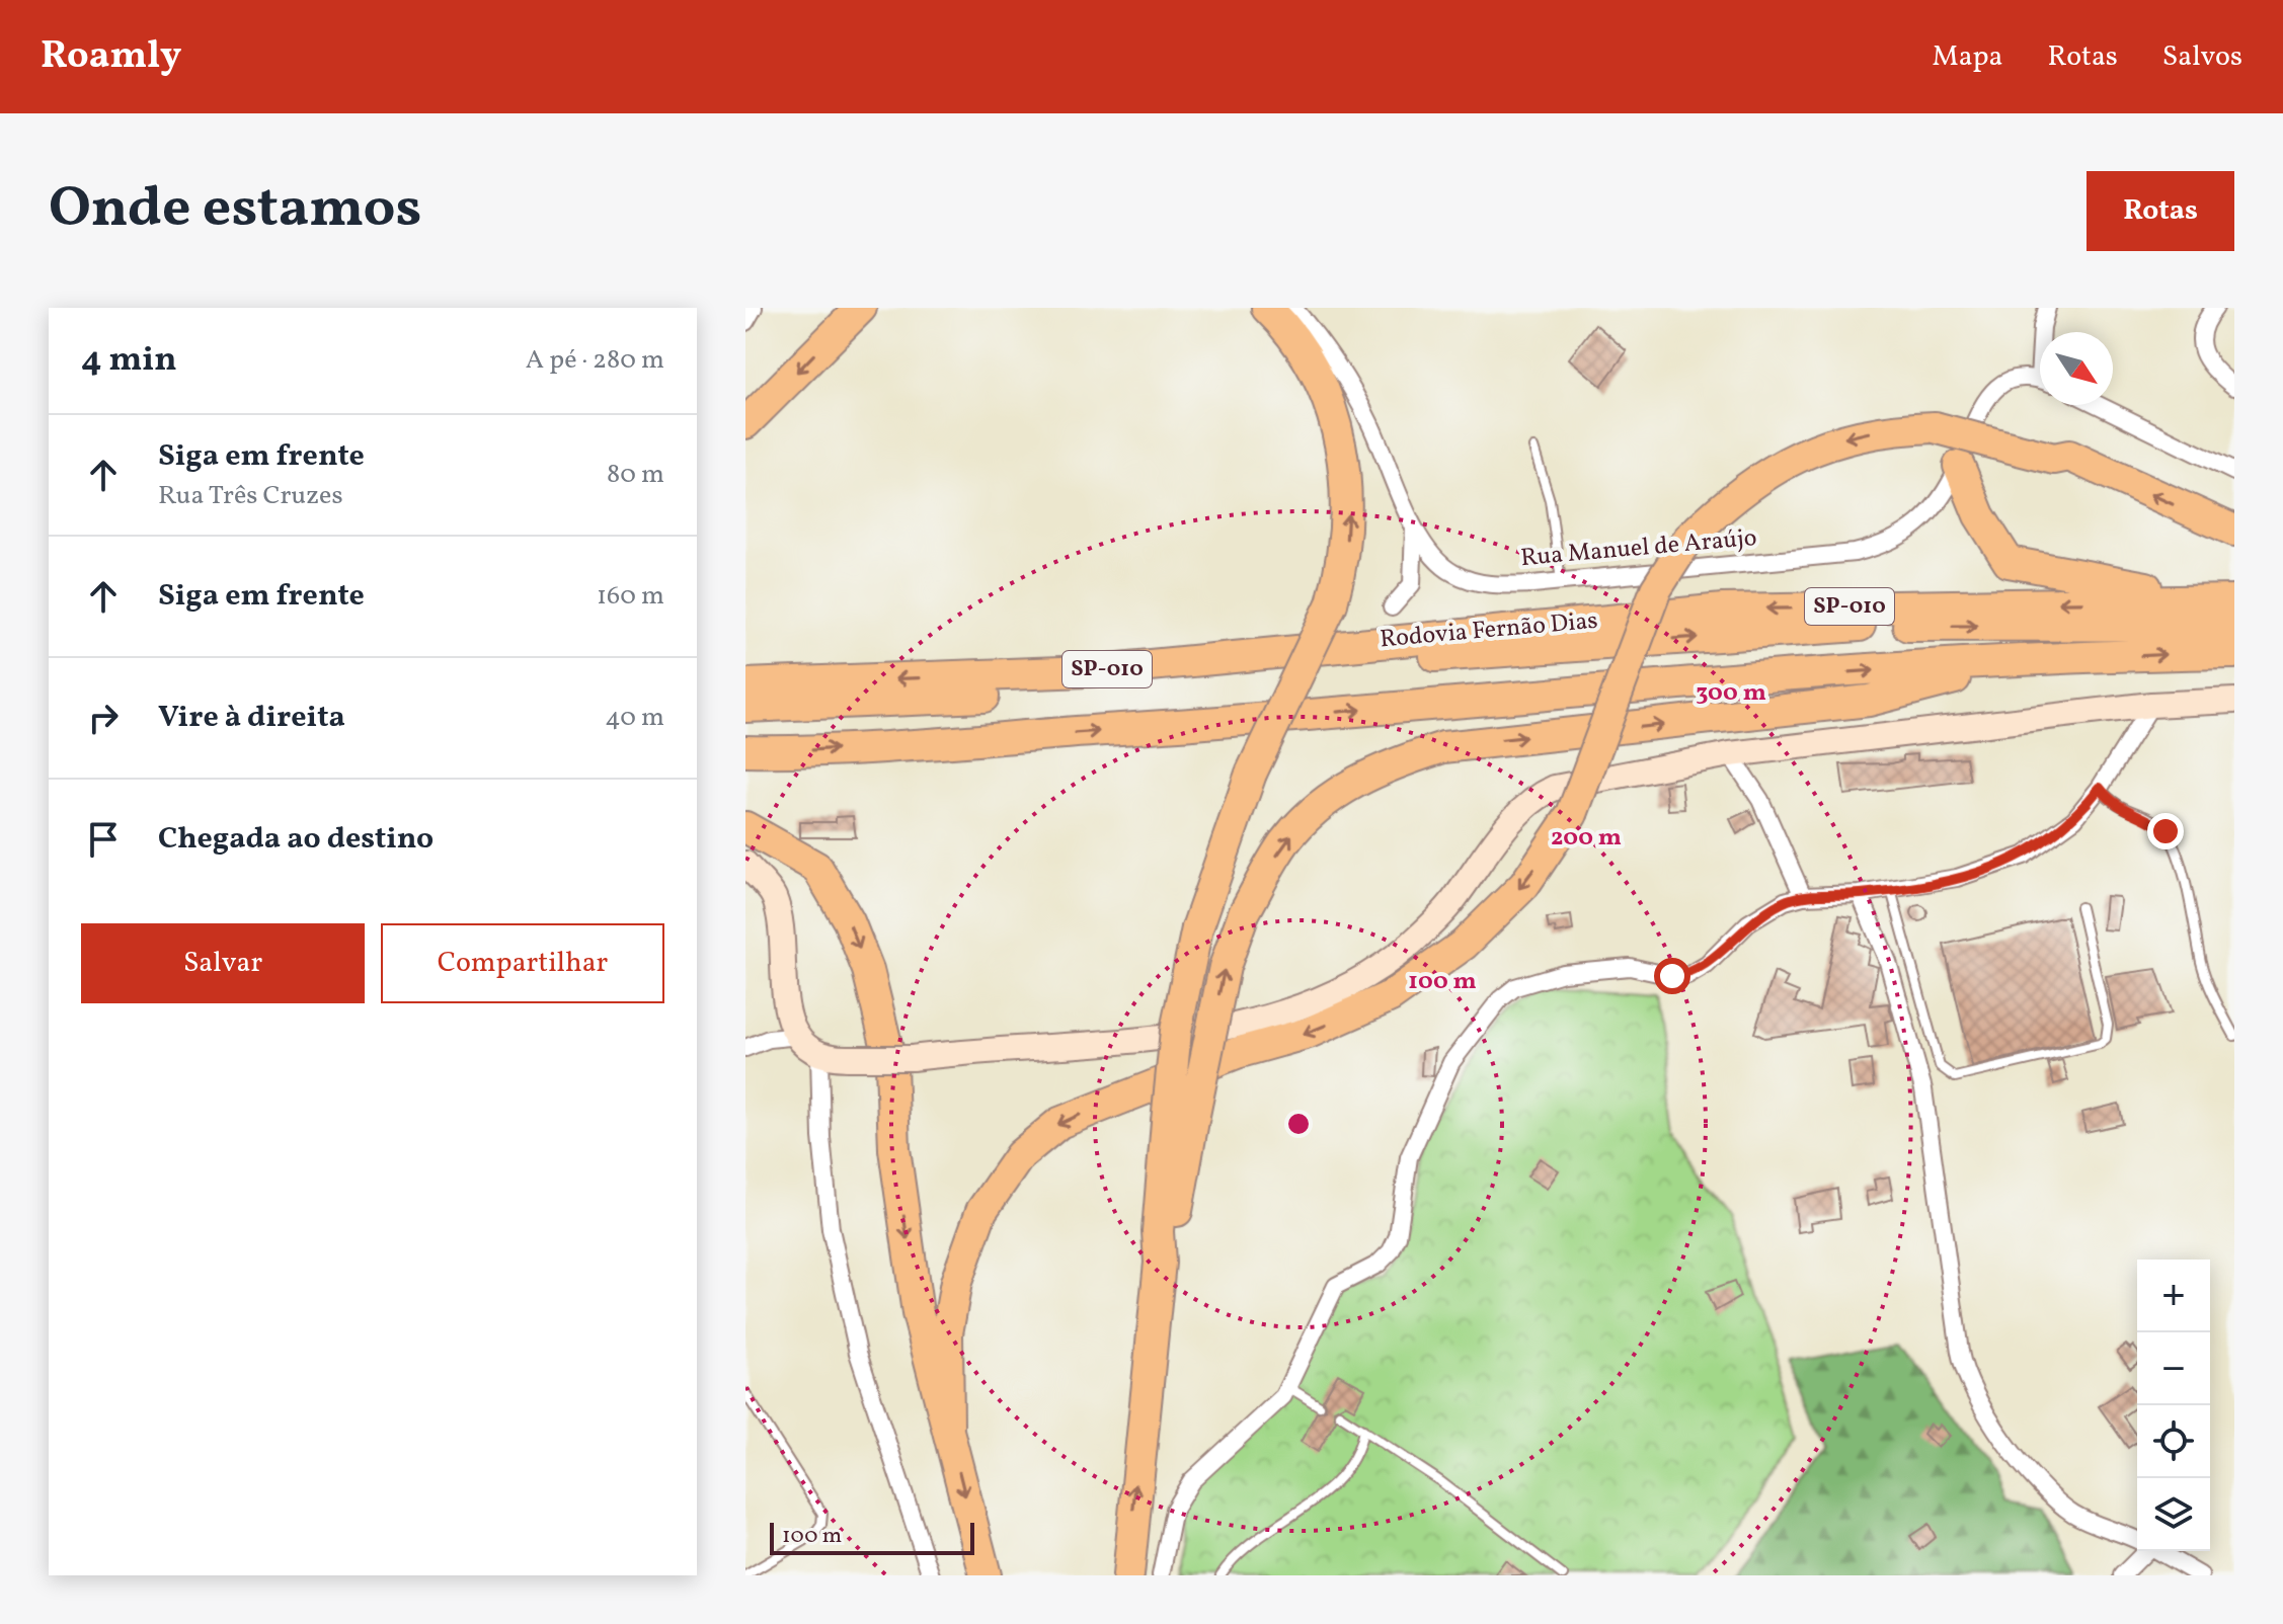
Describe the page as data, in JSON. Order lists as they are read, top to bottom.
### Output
{
  "streets": {
    "highway": ["SP-010", "Rodovia Fernão Dias"],
    "street": ["Rua Manuel de Araújo"]
  },
  "scale_bar": "100 m",
  "north": "bottom right",
  "page": {
    "header": "Roamly",
    "nav": ["Mapa", "Rotas", "Salvos"],
    "title": "Onde estamos",
    "buttons": [
      "Rotas",
      ["Salvar", "Compartilhar"]
    ],
    "heading": ["4 min", "A pé · 280 m"],
    "list": [
      ["Siga em frente", "Rua Três Cruzes", "80 m"],
      ["Siga em frente", "160 m"],
      ["Vire à direita", "40 m"],
      "Chegada ao destino"
    ],
    "map_buttons": ["+", "−"],
    "scale": "100 m"
  },
  "rings": ["300 m", "200 m", "100 m"]
}
